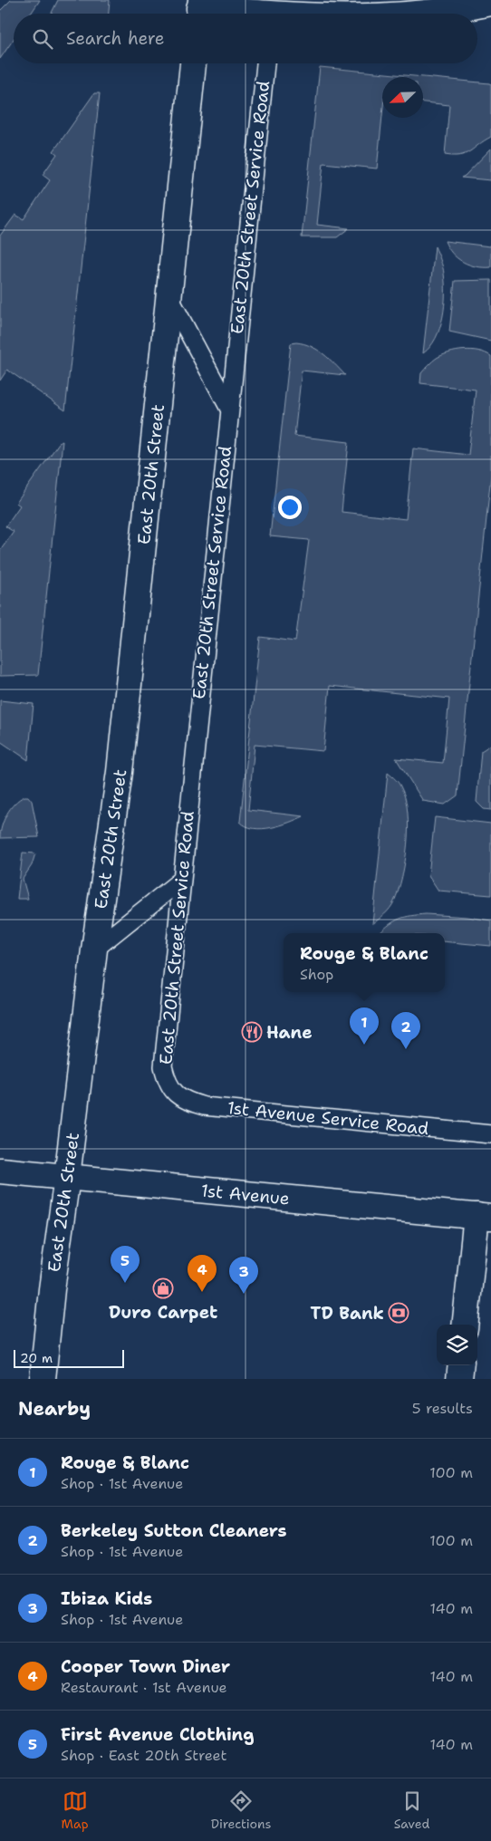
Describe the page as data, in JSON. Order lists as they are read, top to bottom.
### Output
{
  "streets": {
    "street": ["East 20th Street", "1st Avenue"],
    "lane": ["East 20th Street Service Road", "1st Avenue Service Road"]
  },
  "crossings": [
    ["East 20th Street Service Road", "1st Avenue Service Road"],
    ["East 20th Street", "1st Avenue"]
  ],
  "places": {
    "restaurant": ["Hane"],
    "shop": ["Duro Carpet"],
    "bank": ["TD Bank"]
  },
  "scale_bar": "20 m",
  "north": "bottom left",
  "page": {
    "search": "Search here",
    "popup": ["Rouge & Blanc", "Shop"],
    "pins": [
      "1",
      "2",
      "5",
      "4",
      "3"
    ],
    "scale": "20 m",
    "heading": ["Nearby", "5 results"],
    "list": [
      {
        "mark": "1",
        "name": "Rouge & Blanc",
        "note": "Shop · 1st Avenue",
        "value": "100 m"
      },
      {
        "mark": "2",
        "name": "Berkeley Sutton Cleaners",
        "note": "Shop · 1st Avenue",
        "value": "100 m"
      },
      {
        "mark": "3",
        "name": "Ibiza Kids",
        "note": "Shop · 1st Avenue",
        "value": "140 m"
      },
      {
        "mark": "4",
        "name": "Cooper Town Diner",
        "note": "Restaurant · 1st Avenue",
        "value": "140 m"
      },
      {
        "mark": "5",
        "name": "First Avenue Clothing",
        "note": "Shop · East 20th Street",
        "value": "140 m"
      }
    ],
    "nav": ["Map", "Directions", "Saved"]
  }
}
